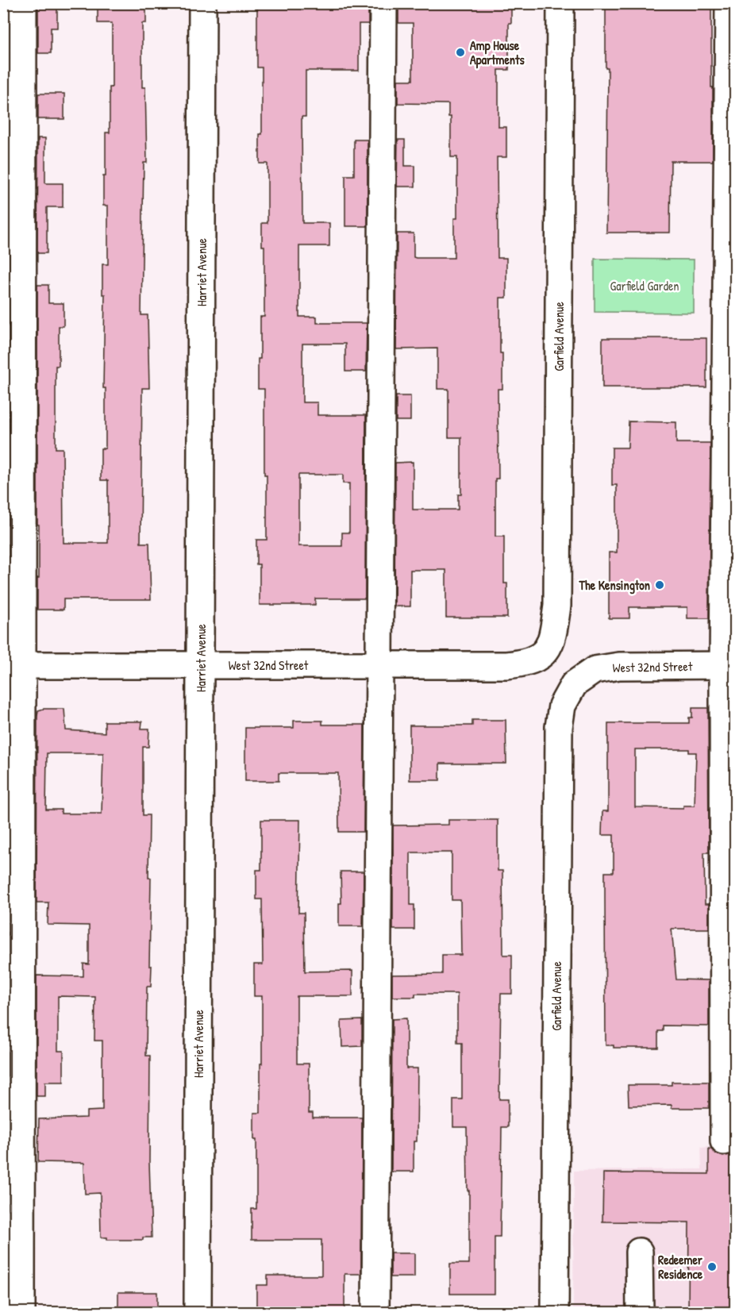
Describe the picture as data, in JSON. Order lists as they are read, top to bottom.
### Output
{
  "streets": {
    "street": ["Harriet Avenue", "Garfield Avenue", "West 32nd Street"]
  },
  "crossings": [
    ["Harriet Avenue", "West 32nd Street"],
    ["Garfield Avenue", "West 32nd Street"]
  ],
  "parks": ["Garfield Garden"],
  "places": ["Amp House Apartments", "The Kensington", "Redeemer Residence"]
}
